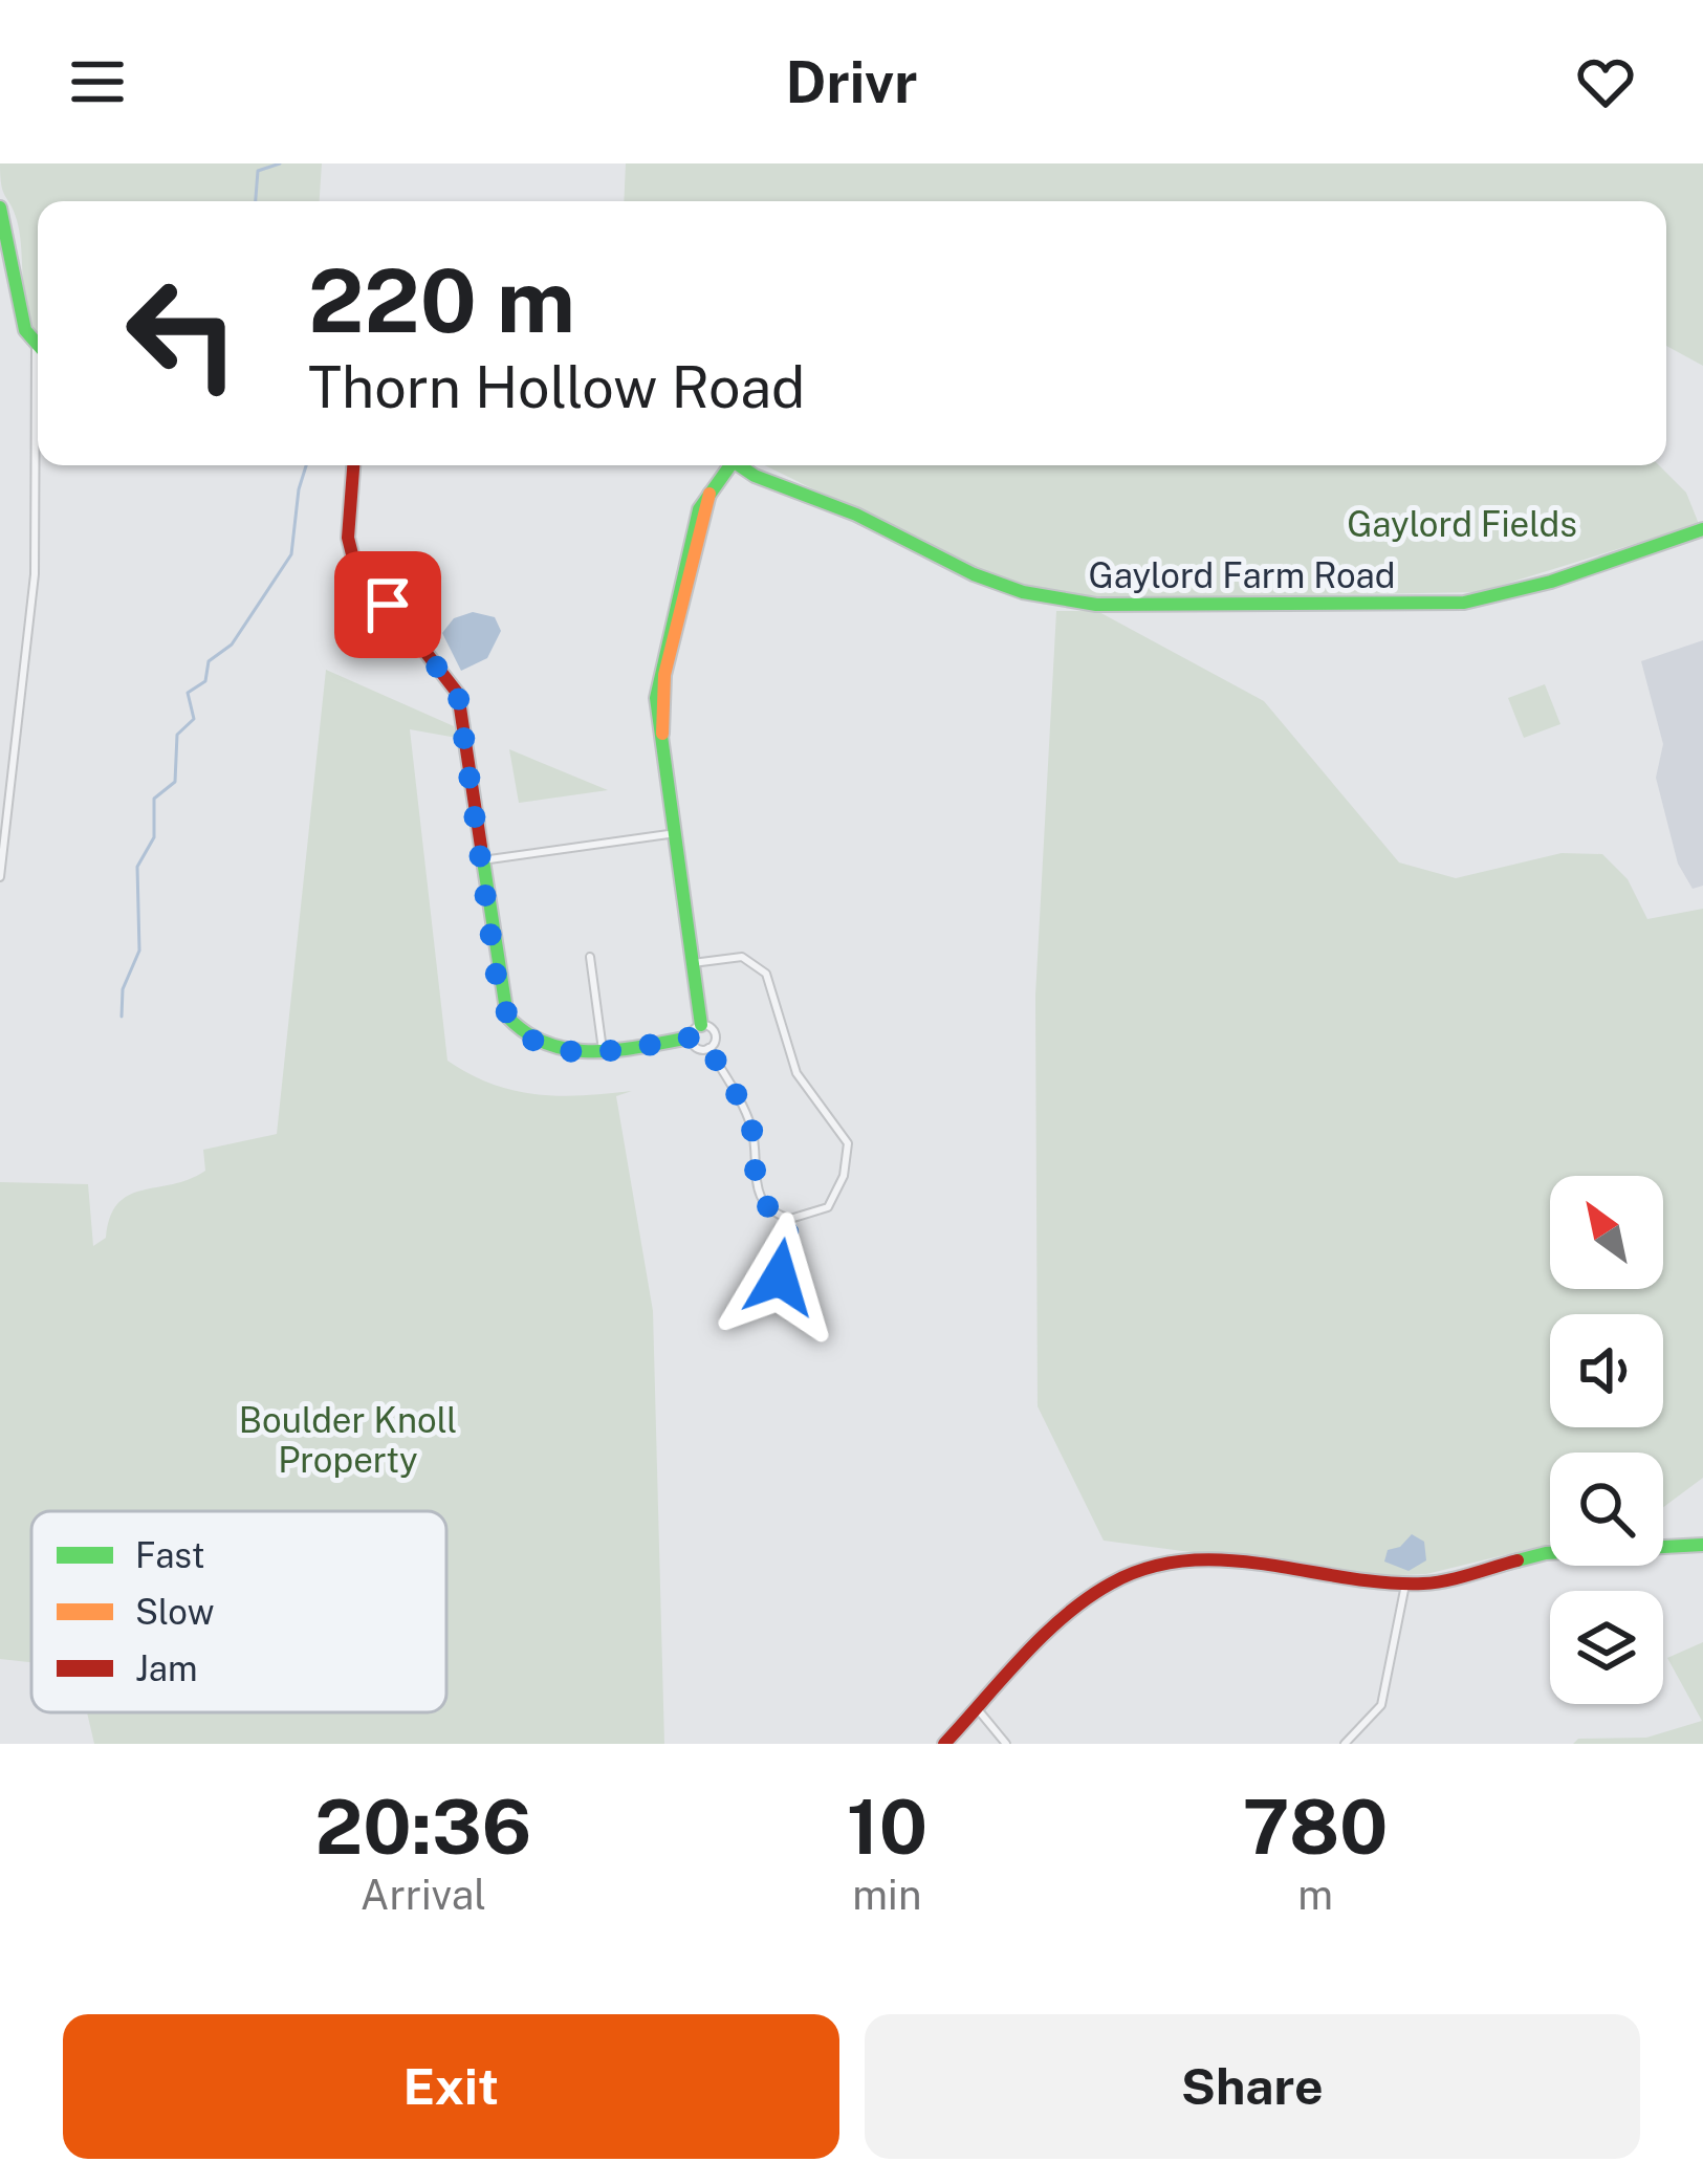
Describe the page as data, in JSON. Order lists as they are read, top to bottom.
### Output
{
  "streets": {
    "street": ["Gaylord Farm Road"]
  },
  "parks": ["Gaylord Fields", "Boulder Knoll Property"],
  "legend": ["Fast", "Slow", "Jam"],
  "north": "top left",
  "page": {
    "header": "Drivr",
    "turn": ["220 m", "Thorn Hollow Road"],
    "eta": [
      "20:36",
      "Arrival",
      "10",
      "min",
      "780",
      "m"
    ],
    "buttons": ["Exit", "Share"]
  }
}
